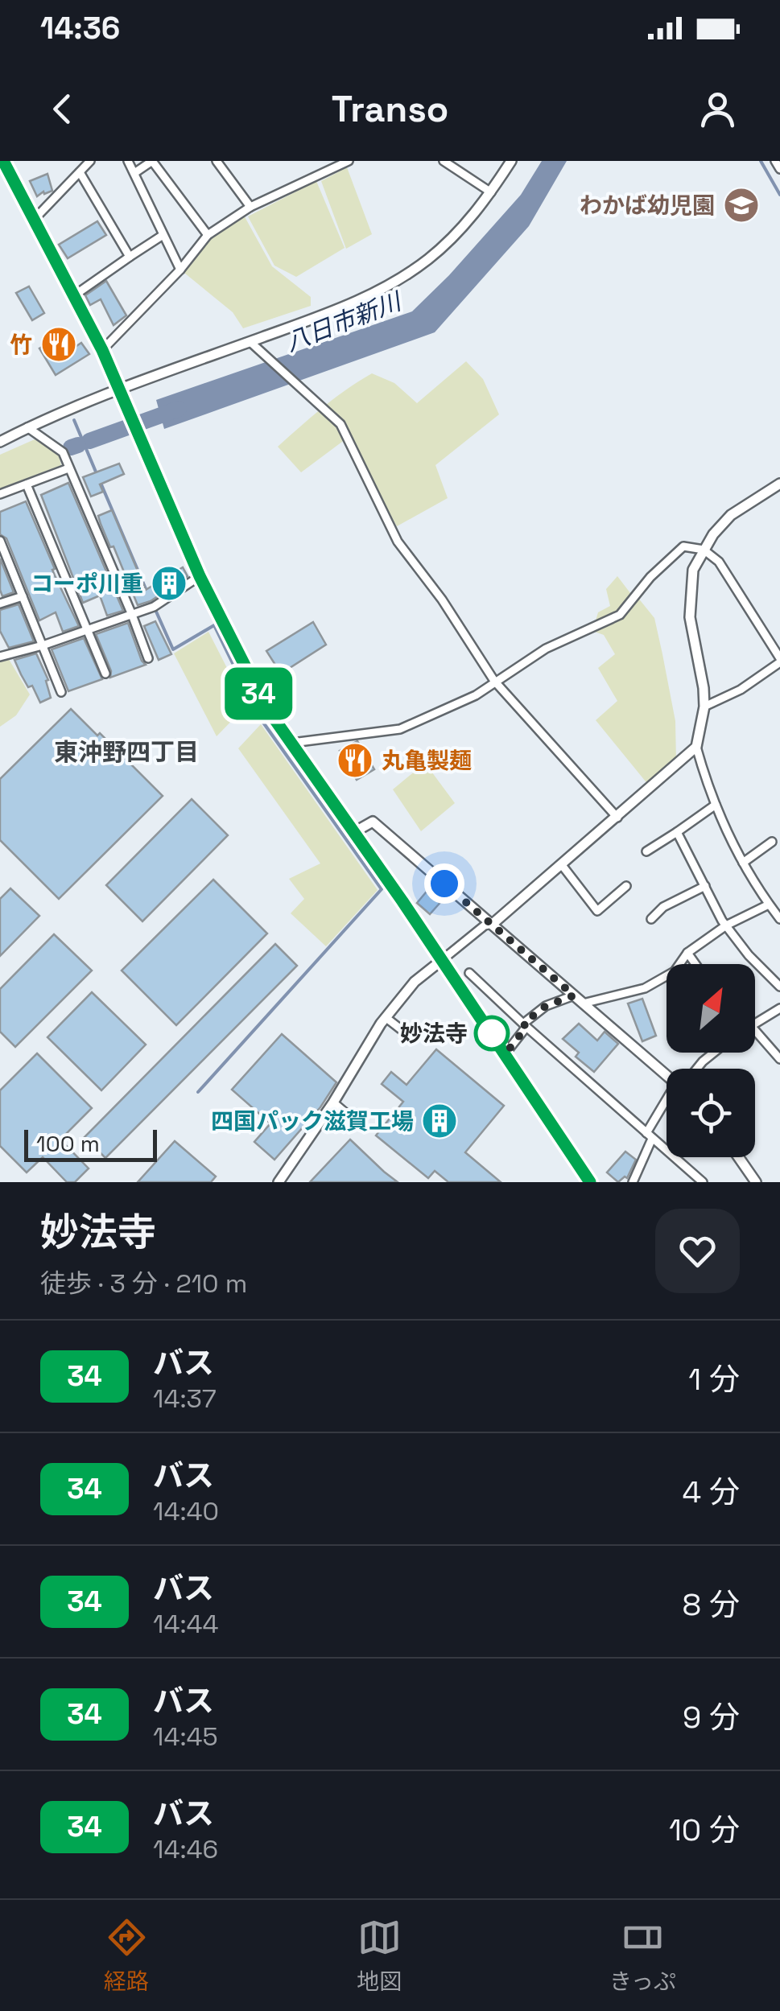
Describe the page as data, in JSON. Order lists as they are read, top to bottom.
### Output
{
  "districts": ["東沖野四丁目"],
  "water": ["八日市新川"],
  "places": {
    "school or university": ["わかば幼児園"],
    "restaurant": ["竹", "丸亀製麺"],
    "building": ["コーポ川重", "四国パック滋賀工場"],
    "other": ["妙法寺"]
  },
  "lines": ["bus line 34"],
  "scale_bar": "100 m",
  "north": "top right",
  "page": {
    "status": "14:36",
    "header": "Transo",
    "on_map": "34",
    "scale": "100 m",
    "heading": ["妙法寺", "徒歩 · 3 分 · 210 m"],
    "list": [
      {
        "mark": "34",
        "name": "バス",
        "note": "14:37",
        "value": "1 分"
      },
      {
        "mark": "34",
        "name": "バス",
        "note": "14:40",
        "value": "4 分"
      },
      {
        "mark": "34",
        "name": "バス",
        "note": "14:44",
        "value": "8 分"
      },
      {
        "mark": "34",
        "name": "バス",
        "note": "14:45",
        "value": "9 分"
      },
      {
        "mark": "34",
        "name": "バス",
        "note": "14:46",
        "value": "10 分"
      }
    ],
    "tabs": ["経路", "地図", "きっぷ"]
  }
}
